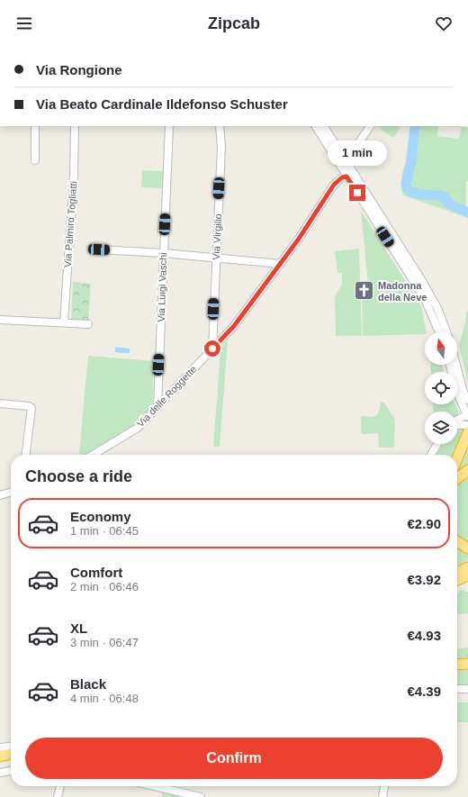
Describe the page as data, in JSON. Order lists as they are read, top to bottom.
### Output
{
  "streets": {
    "street": [
      "Via Palmiro Togliatti",
      "Via Virgilio",
      "Via Luigi Vaschi",
      "Via delle Roggette"
    ]
  },
  "crossings": [
    ["Via Virgilio", "Via delle Roggette"],
    ["Via Luigi Vaschi", "Via delle Roggette"]
  ],
  "places": {
    "church": ["Madonna della Neve"]
  },
  "north": "top",
  "page": {
    "header": "Zipcab",
    "banner": ["Via Rongione", "Via Beato Cardinale Ildefonso Schuster"],
    "bubble": "1 min",
    "heading": "Choose a ride",
    "list": [
      {
        "name": "Economy",
        "note": "1 min · 06:45",
        "value": "€2.90"
      },
      {
        "name": "Comfort",
        "note": "2 min · 06:46",
        "value": "€3.92"
      },
      {
        "name": "XL",
        "note": "3 min · 06:47",
        "value": "€4.93"
      },
      {
        "name": "Black",
        "note": "4 min · 06:48",
        "value": "€4.39"
      }
    ],
    "buttons": "Confirm"
  }
}
